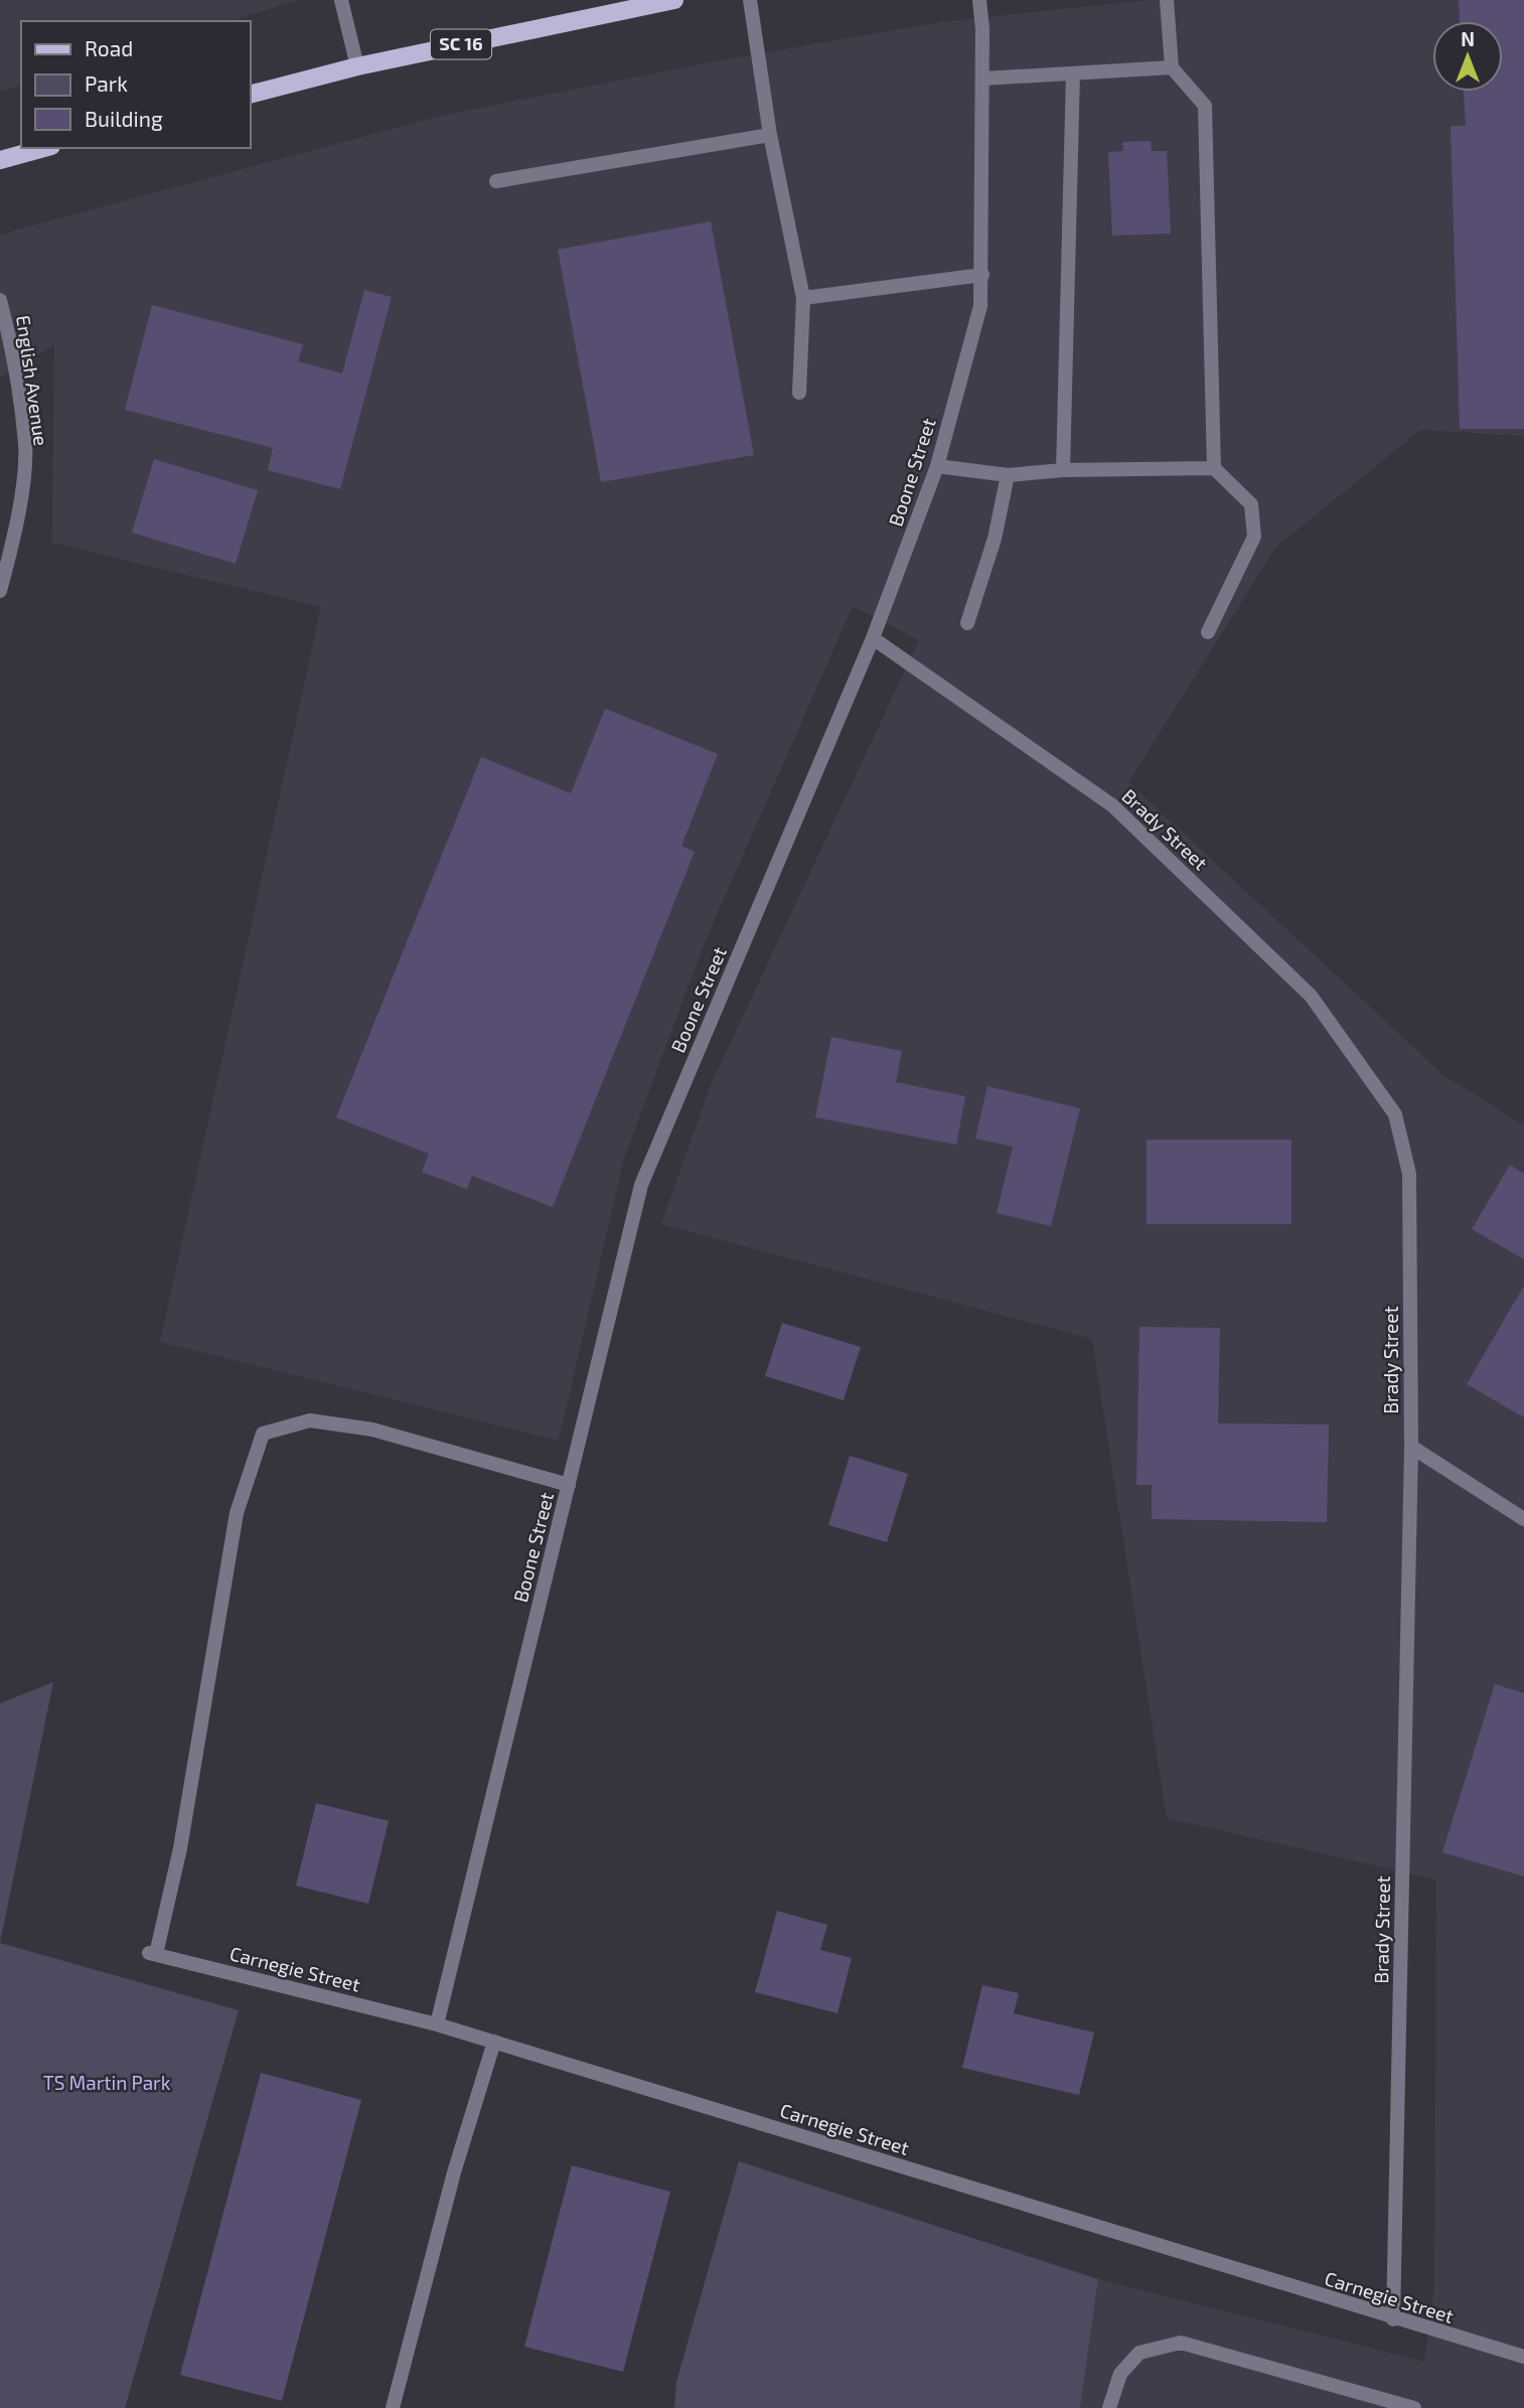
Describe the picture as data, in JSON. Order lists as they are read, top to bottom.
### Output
{
  "streets": {
    "main road": ["SC 16"],
    "street": [
      "English Avenue",
      "Boone Street",
      "Brady Street",
      "Carnegie Street"
    ]
  },
  "crossings": [
    ["Boone Street", "Brady Street"],
    ["Boone Street", "Carnegie Street"],
    ["Brady Street", "Carnegie Street"]
  ],
  "parks": ["TS Martin Park"],
  "legend": ["Road", "Park", "Building"],
  "north": "top"
}
